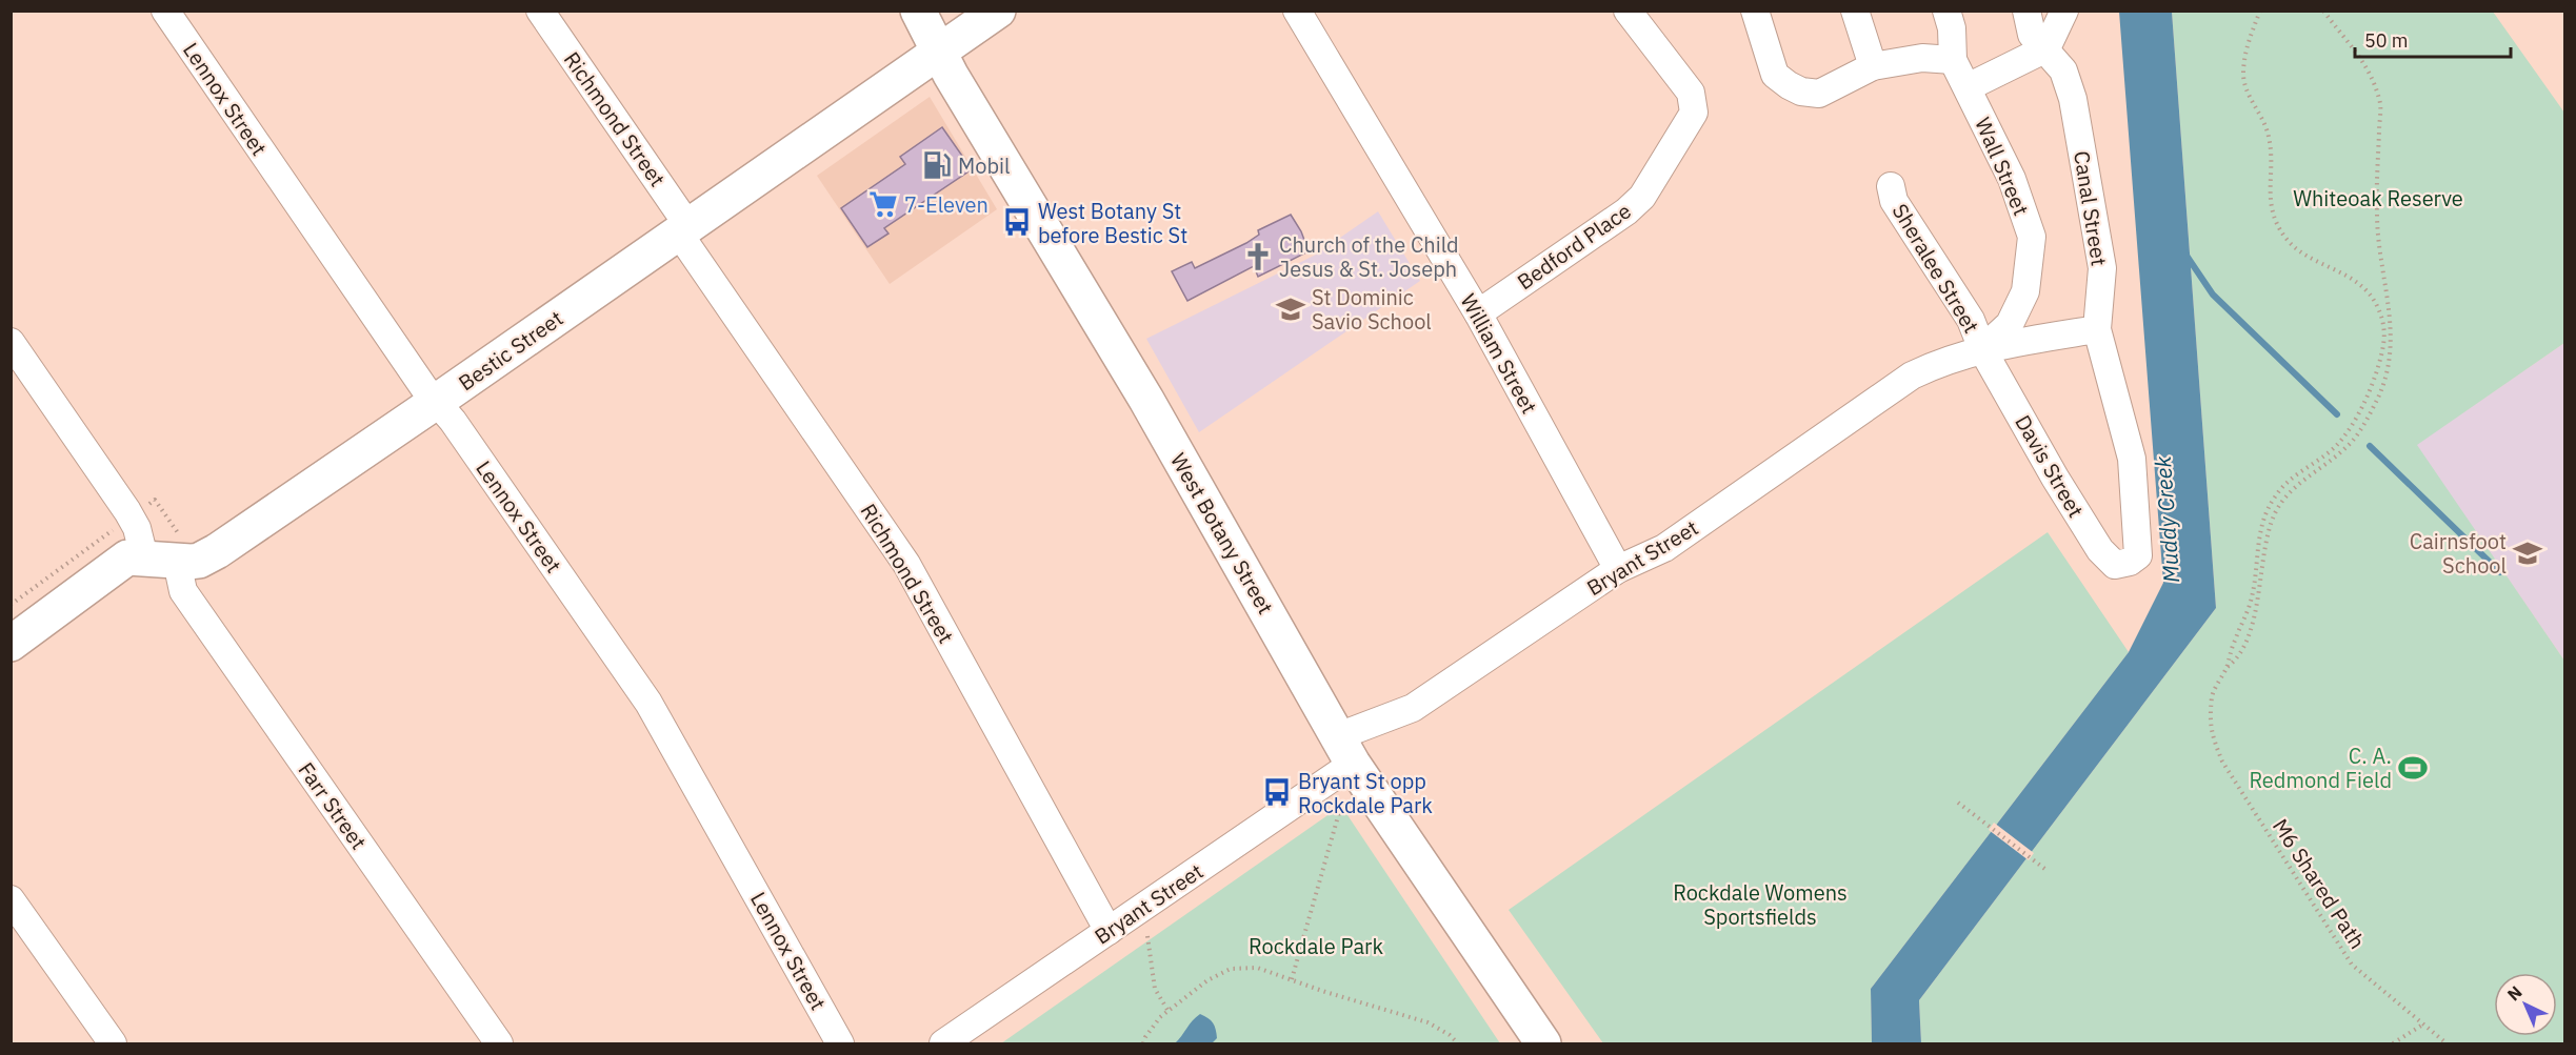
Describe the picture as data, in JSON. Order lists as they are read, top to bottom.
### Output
{
  "streets": {
    "main road": ["Bestic Street", "West Botany Street"],
    "street": [
      "Lennox Street",
      "Richmond Street",
      "Wall Street",
      "Canal Street",
      "Bedford Place",
      "Sheralee Street",
      "William Street",
      "Davis Street",
      "Bryant Street",
      "Farr Street"
    ],
    "path": ["M6 Shared Path"]
  },
  "crossings": [
    ["Lennox Street", "Bestic Street"],
    ["Richmond Street", "Bestic Street"],
    ["Richmond Street", "Bryant Street"],
    ["Wall Street", "Sheralee Street"],
    ["Wall Street", "Davis Street"],
    ["Wall Street", "Bryant Street"],
    ["Canal Street", "Davis Street"],
    ["Canal Street", "Bryant Street"],
    ["Bedford Place", "William Street"],
    ["Sheralee Street", "Davis Street"],
    ["Sheralee Street", "Bryant Street"],
    ["Bestic Street", "West Botany Street"],
    ["Bestic Street", "Farr Street"],
    ["William Street", "Bryant Street"],
    ["Davis Street", "Bryant Street"],
    ["West Botany Street", "Bryant Street"]
  ],
  "water": ["Muddy Creek"],
  "parks": ["Whiteoak Reserve", "Rockdale Womens Sportsfields", "Rockdale Park"],
  "places": {
    "fuel station": ["Mobil"],
    "supermarket": ["7-Eleven"],
    "bus stop": ["West Botany St before Bestic St", "Bryant St opp Rockdale Park"],
    "church": ["Church of the Child Jesus & St. Joseph"],
    "school or university": ["St Dominic Savio School", "Cairnsfoot School"],
    "sports": ["C. A. Redmond Field"]
  },
  "scale_bar": "50 m",
  "north": "top left"
}
